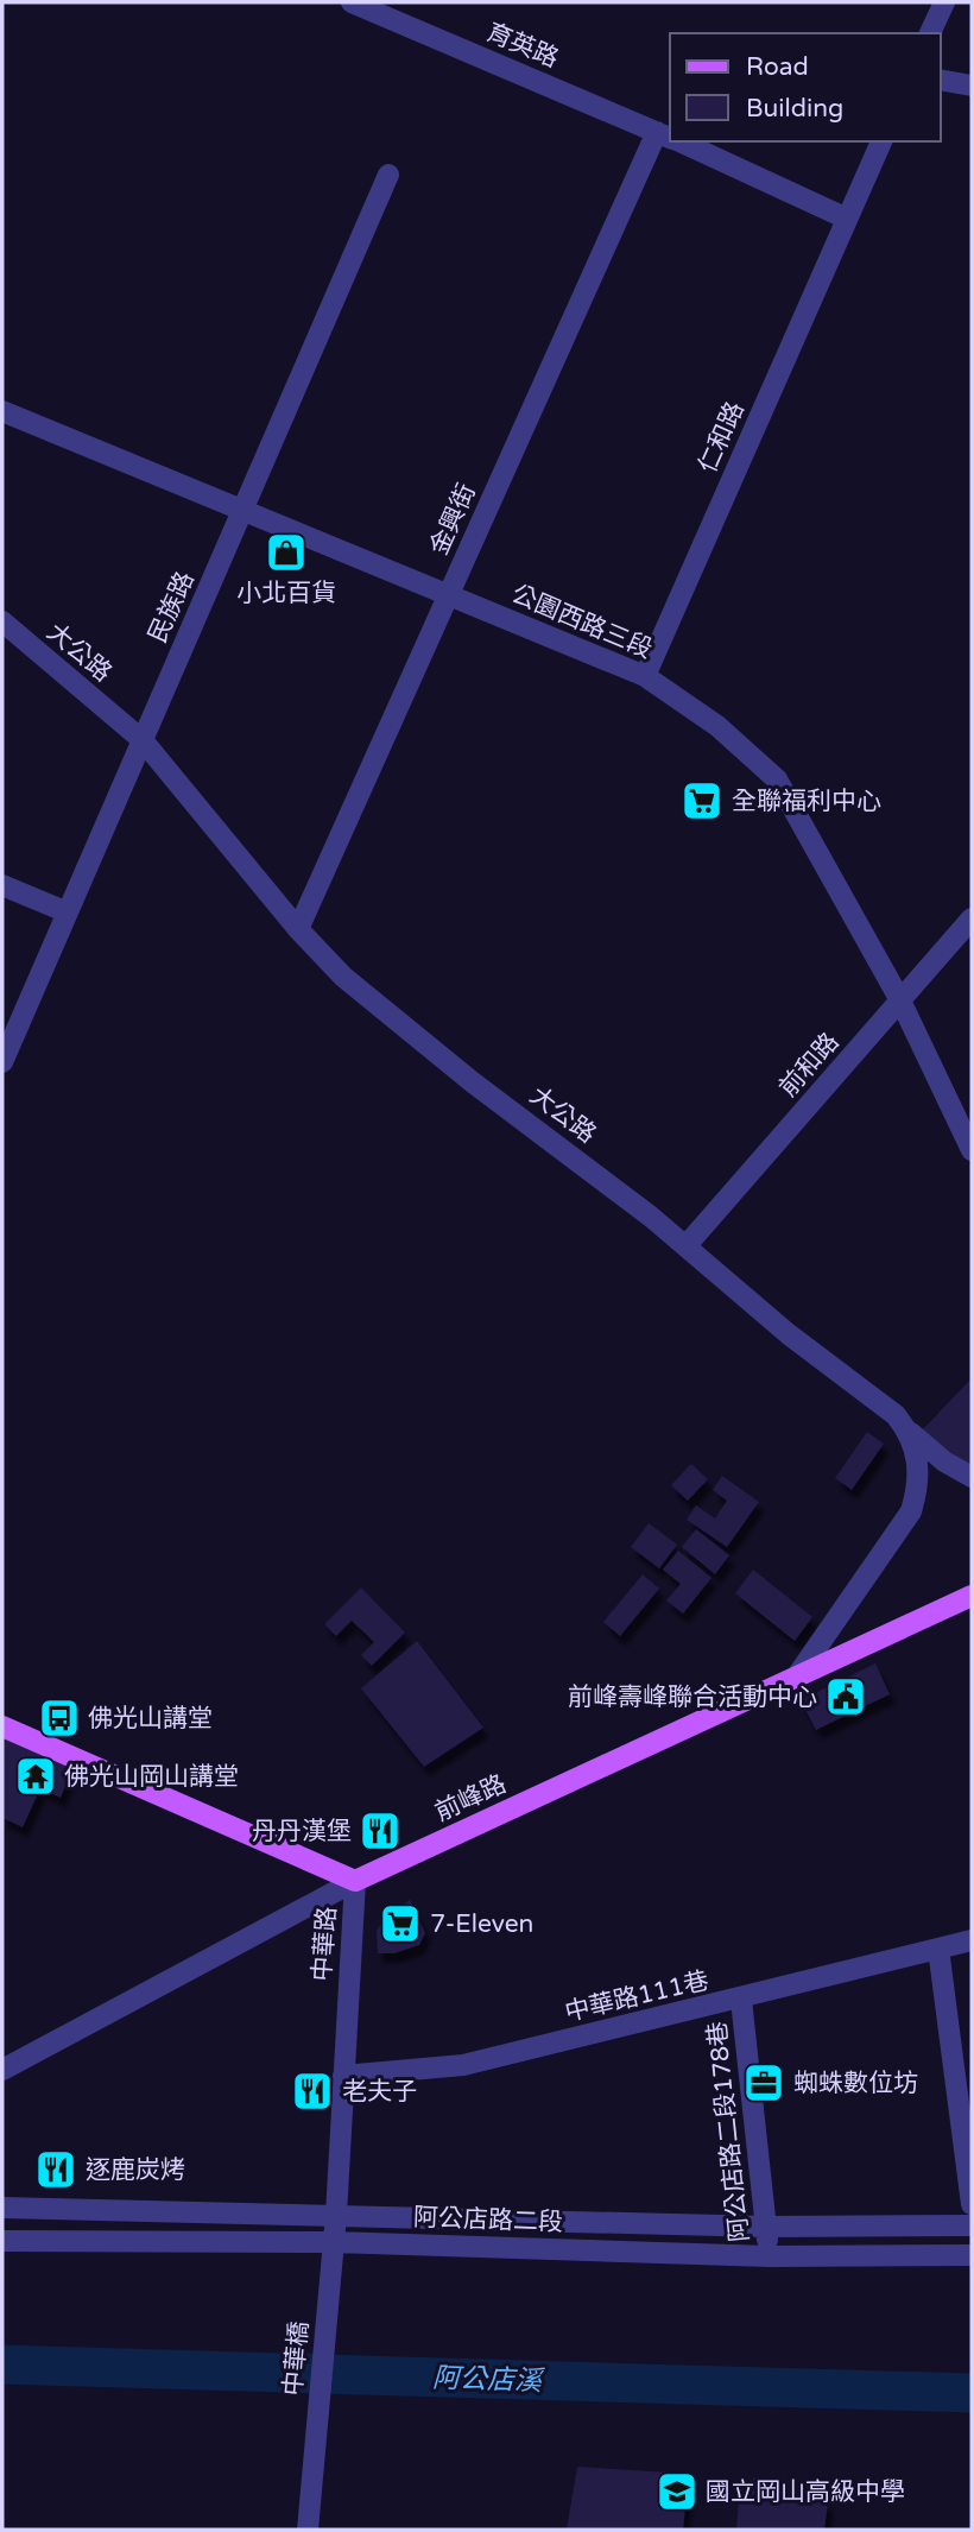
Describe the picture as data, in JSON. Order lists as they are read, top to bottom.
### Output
{
  "streets": {
    "main road": ["前峰路", "中華路"],
    "street": [
      "育英路",
      "仁和路",
      "金興街",
      "民族路",
      "公園西路三段",
      "大公路",
      "前和路",
      "中華路111巷",
      "阿公店路二段178巷",
      "阿公店路二段",
      "中華橋"
    ]
  },
  "crossings": [
    ["育英路", "仁和路"],
    ["育英路", "金興街"],
    ["仁和路", "公園西路三段"],
    ["金興街", "公園西路三段"],
    ["金興街", "大公路"],
    ["民族路", "公園西路三段"],
    ["民族路", "大公路"],
    ["公園西路三段", "前和路"],
    ["大公路", "前和路"],
    ["前峰路", "中華路"],
    ["中華路", "中華路111巷"],
    ["中華路", "阿公店路二段"],
    ["中華路", "中華橋"],
    ["中華路111巷", "阿公店路二段178巷"],
    ["阿公店路二段178巷", "阿公店路二段"]
  ],
  "water": ["阿公店溪"],
  "places": {
    "shop": ["小北百貨"],
    "supermarket": ["全聯福利中心", "7-Eleven"],
    "public building": ["前峰壽峰聯合活動中心"],
    "bus stop": ["佛光山講堂"],
    "temple": ["佛光山岡山講堂"],
    "restaurant": ["丹丹漢堡", "老夫子", "逐鹿炭烤"],
    "office": ["蜘蛛數位坊"],
    "school or university": ["國立岡山高級中學"]
  },
  "legend": ["Road", "Building"]
}
